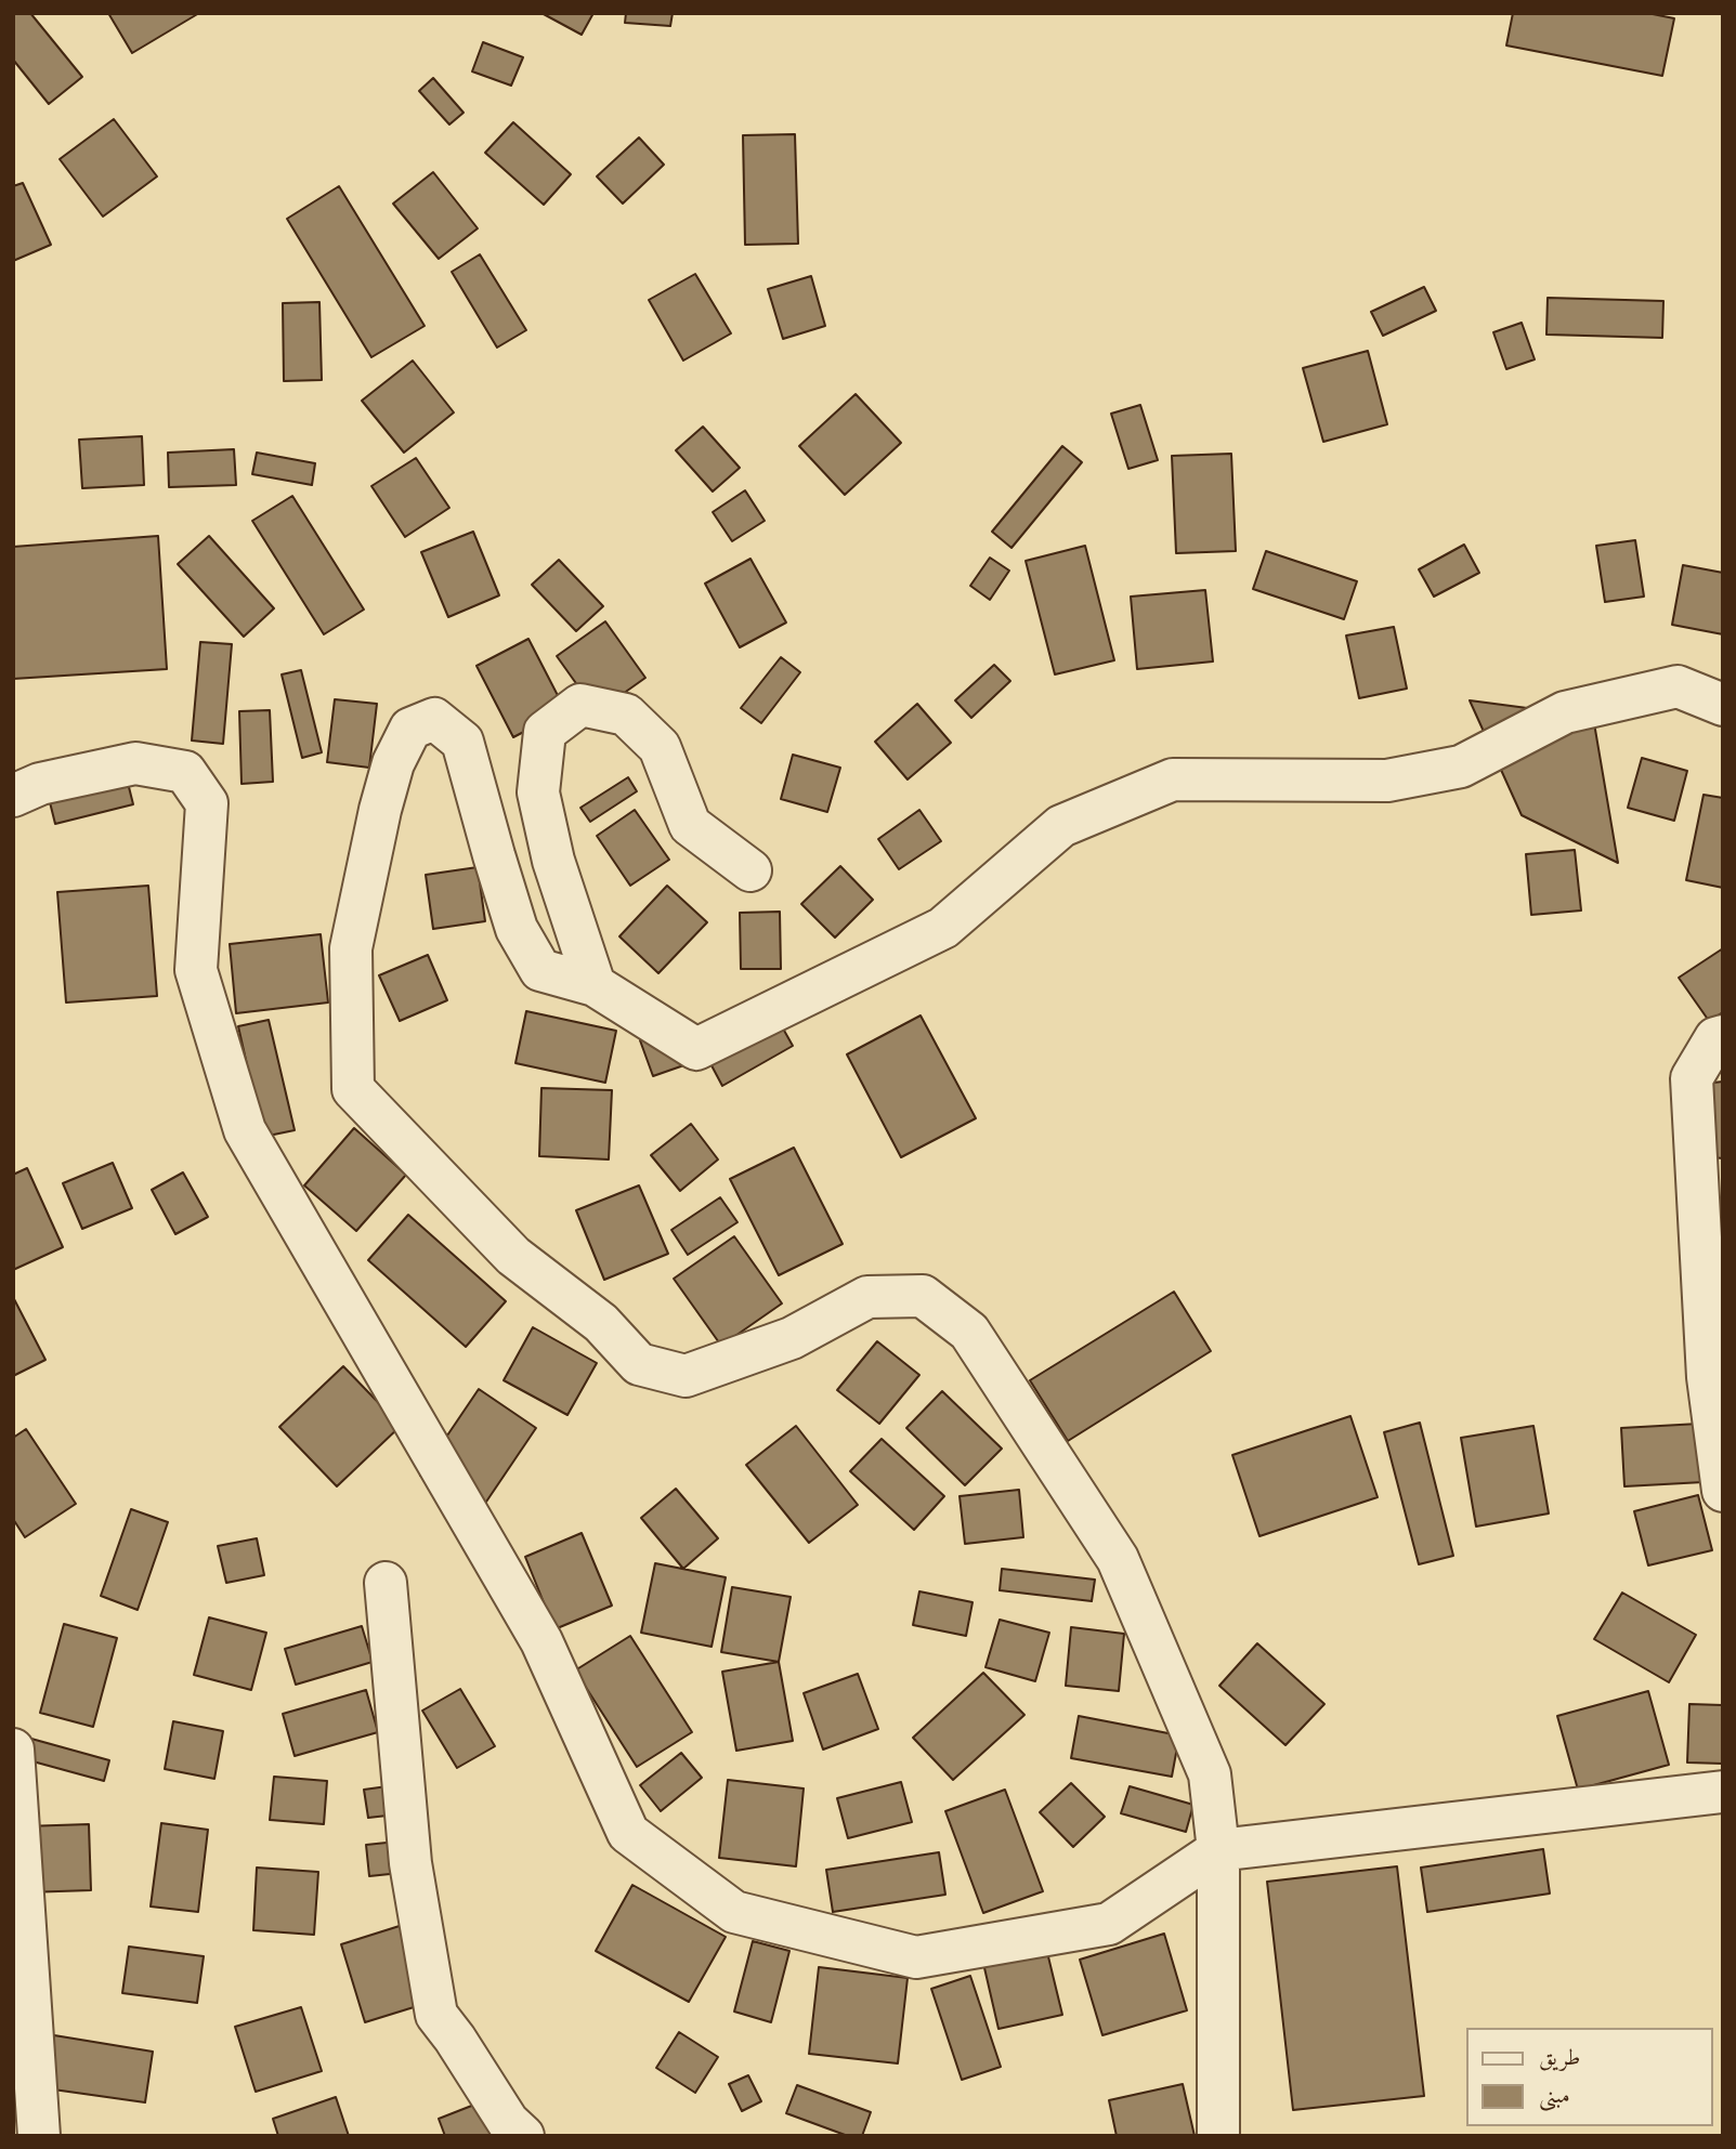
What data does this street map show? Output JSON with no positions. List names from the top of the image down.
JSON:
{
  "legend": ["طريق", "مبنى"]
}
